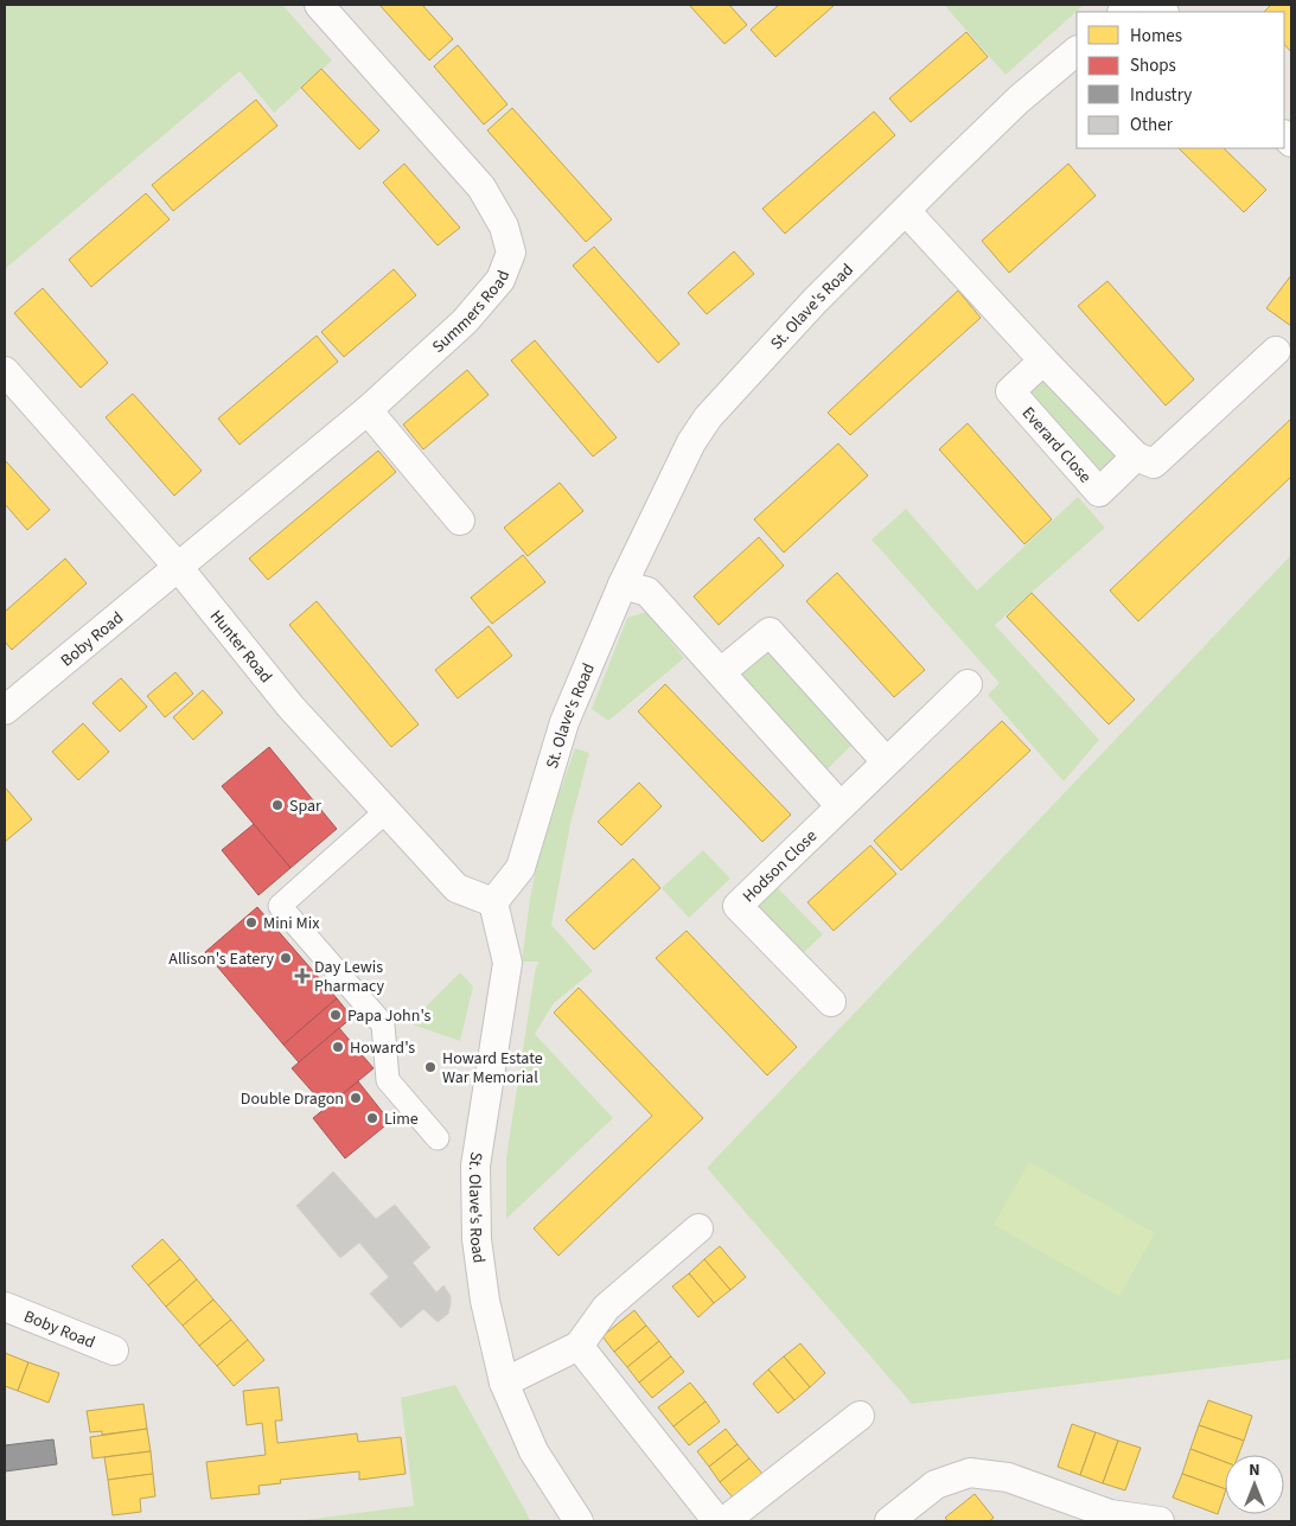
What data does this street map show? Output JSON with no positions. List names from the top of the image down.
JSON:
{
  "streets": {
    "street": [
      "St. Olave's Road",
      "Summers Road",
      "Everard Close",
      "Boby Road",
      "Hunter Road",
      "Hodson Close"
    ]
  },
  "crossings": [
    ["St. Olave's Road", "Hunter Road"],
    ["Summers Road", "Boby Road"],
    ["Summers Road", "Hunter Road"],
    ["Boby Road", "Hunter Road"]
  ],
  "places": {
    "other": [
      "Spar",
      "Mini Mix",
      "Allison's Eatery",
      "Papa John's",
      "Howard's",
      "Howard Estate War Memorial",
      "Double Dragon",
      "Lime"
    ],
    "health": ["Day Lewis Pharmacy"]
  },
  "legend": [
    "Homes",
    "Shops",
    "Industry",
    "Other"
  ],
  "north": "top"
}
